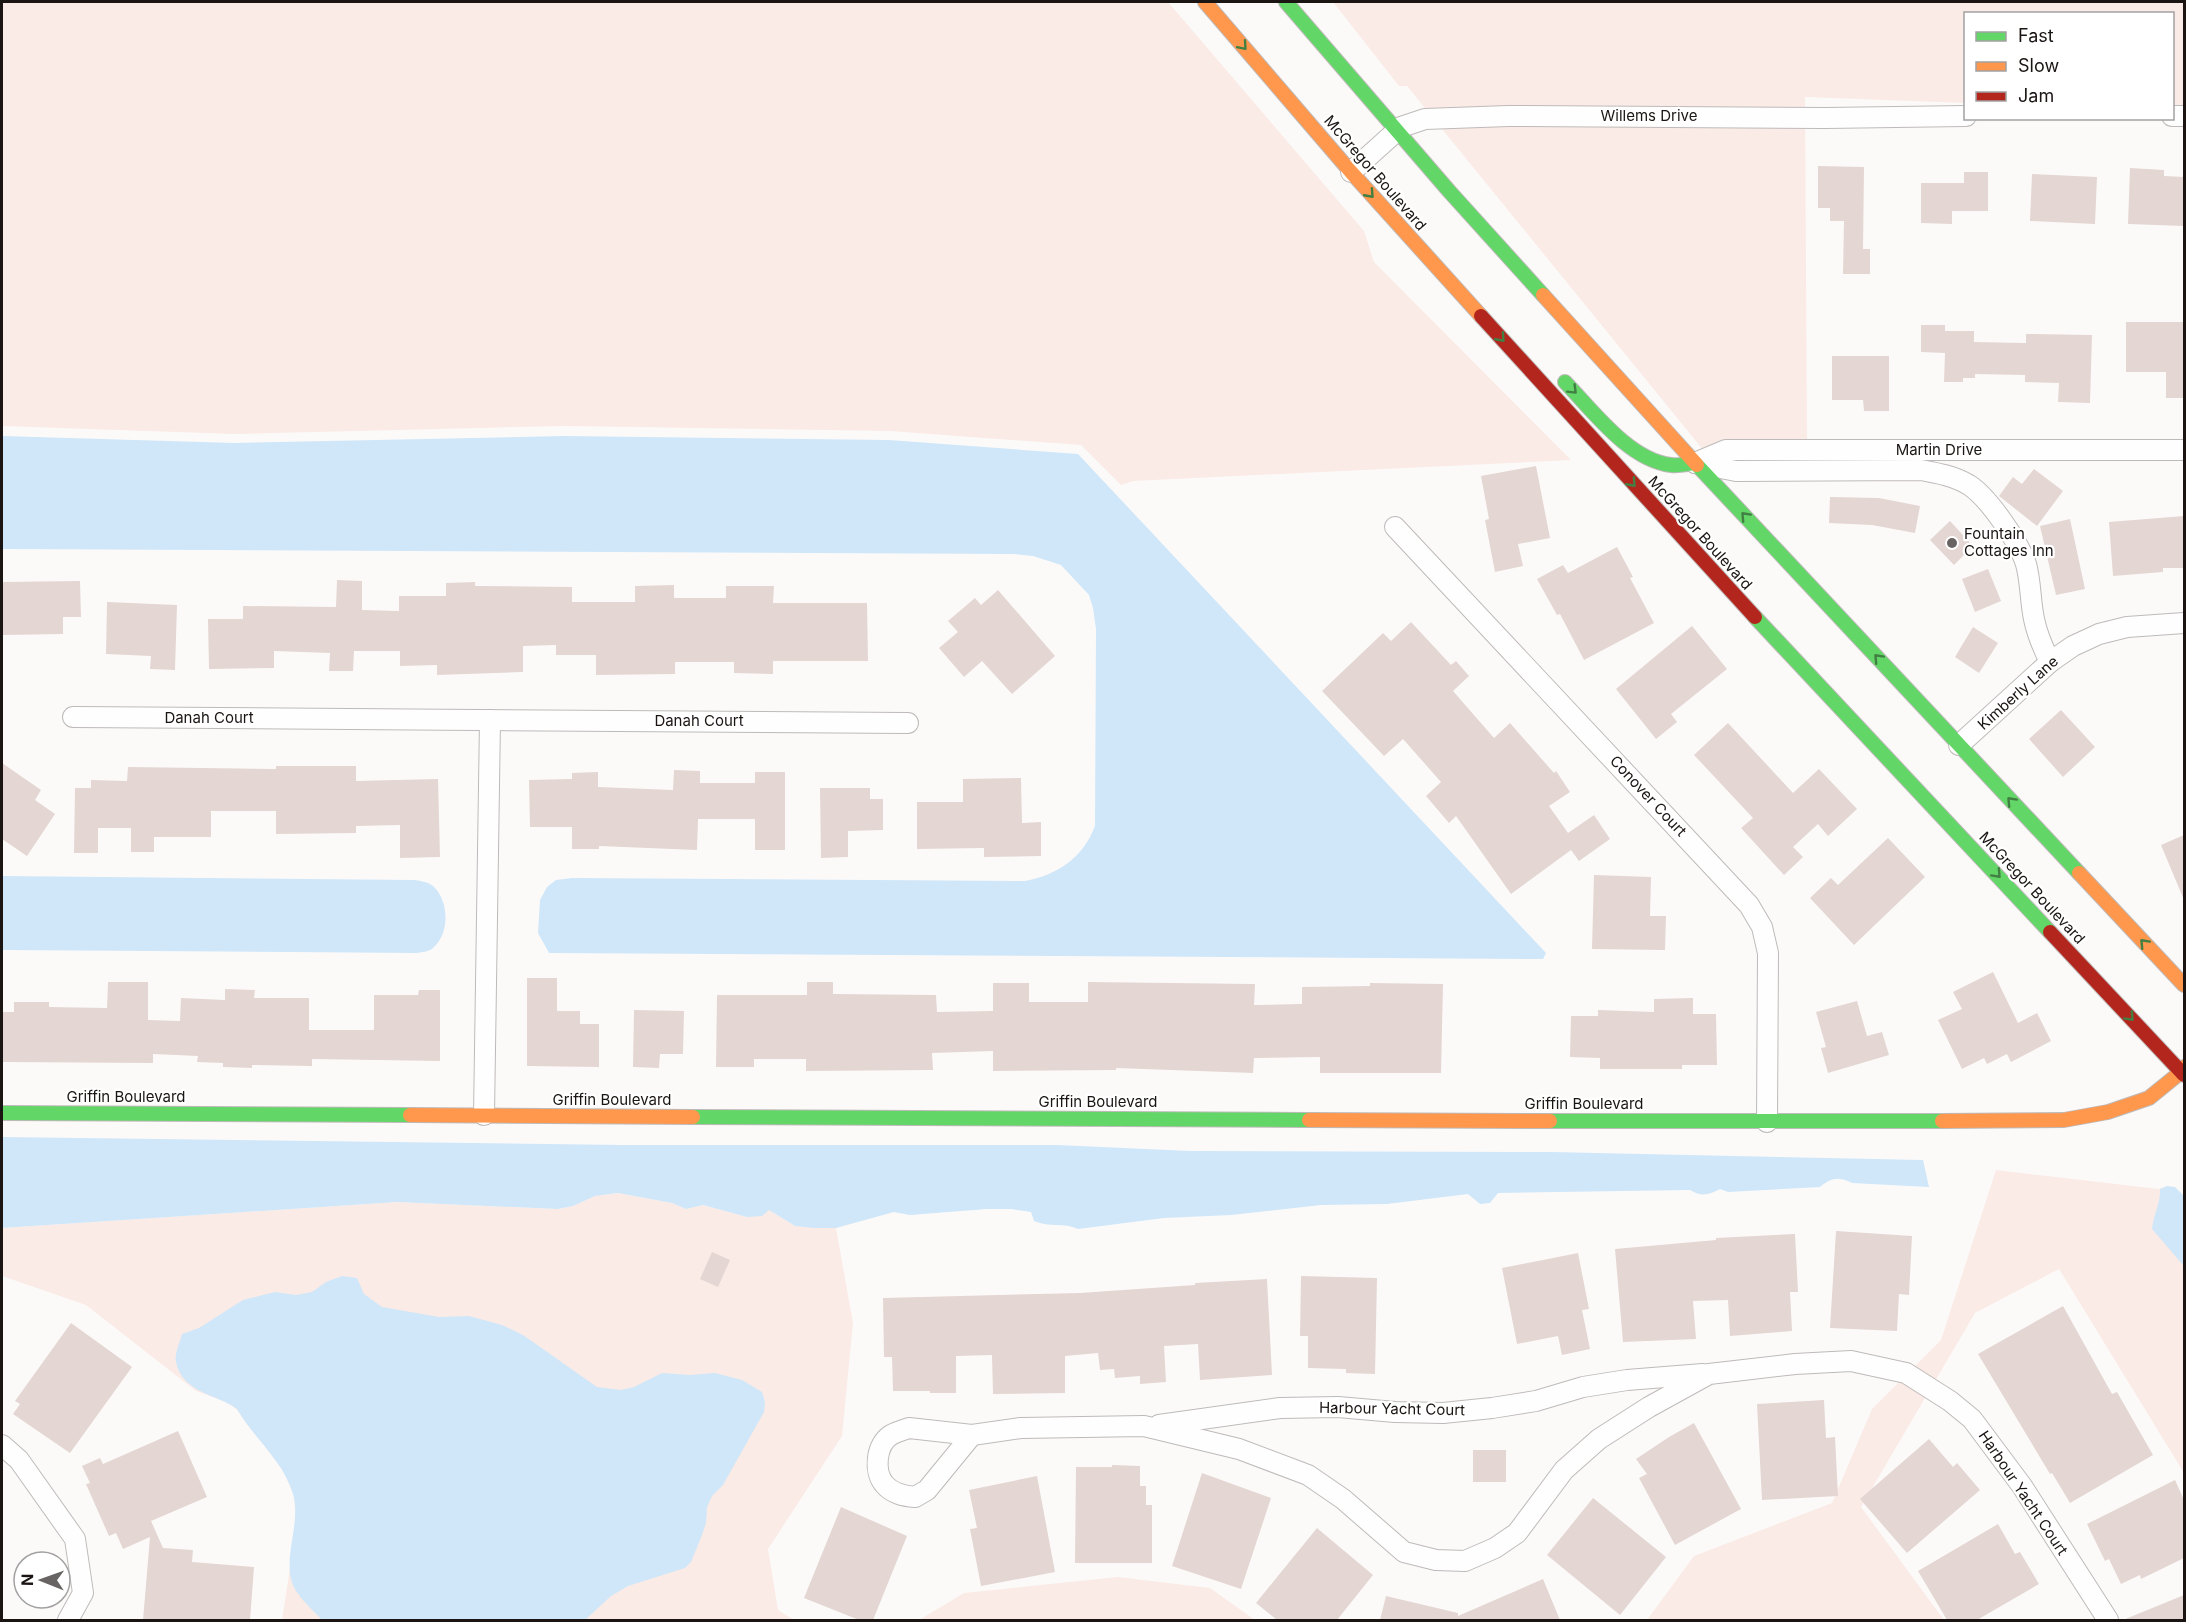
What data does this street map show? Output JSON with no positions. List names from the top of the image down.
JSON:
{
  "streets": {
    "main road": ["McGregor Boulevard", "Griffin Boulevard"],
    "street": [
      "Willems Drive",
      "Martin Drive",
      "Kimberly Lane",
      "Danah Court",
      "Conover Court",
      "Harbour Yacht Court"
    ]
  },
  "crossings": [
    ["Willems Drive", "McGregor Boulevard"],
    ["McGregor Boulevard", "Griffin Boulevard"],
    ["Conover Court", "Griffin Boulevard"]
  ],
  "places": ["Fountain Cottages Inn"],
  "legend": ["Fast", "Slow", "Jam"],
  "north": "left"
}
